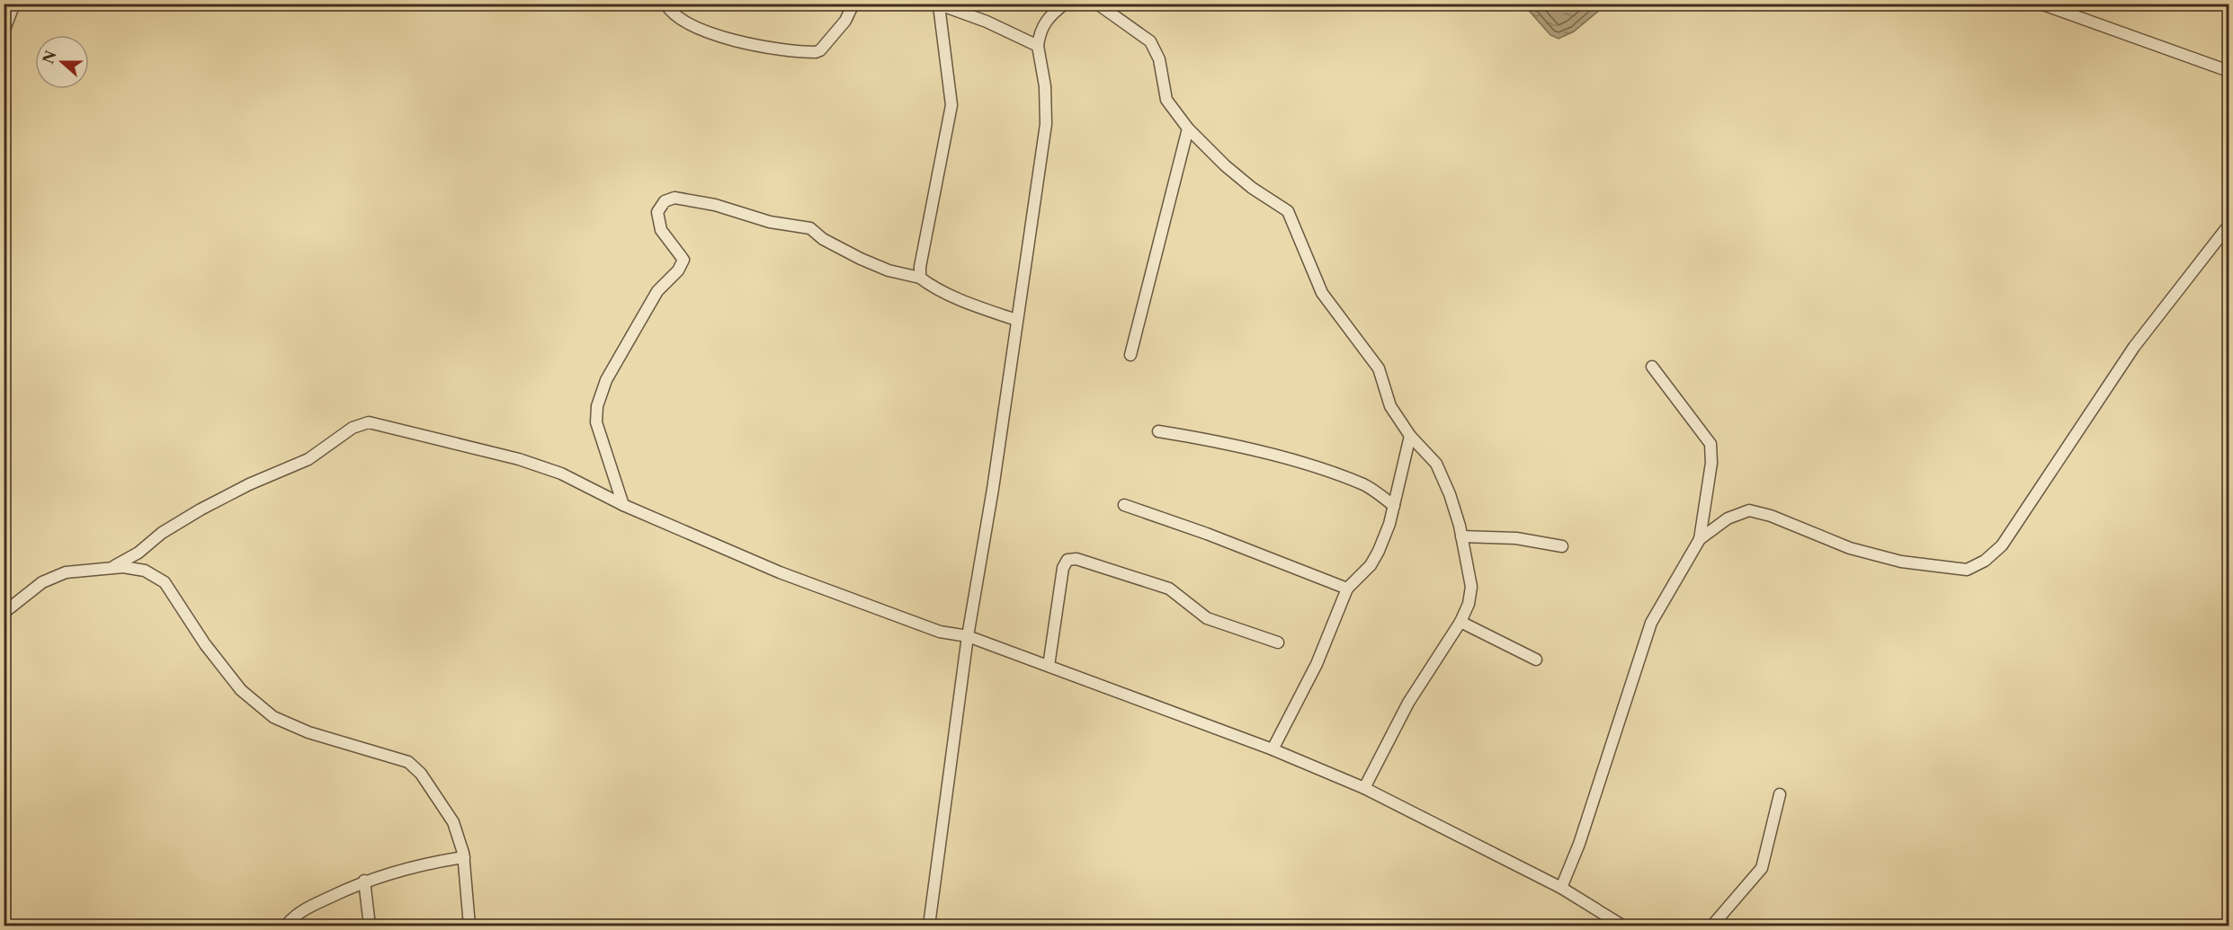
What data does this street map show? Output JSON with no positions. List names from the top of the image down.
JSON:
{
  "north": "left"
}
